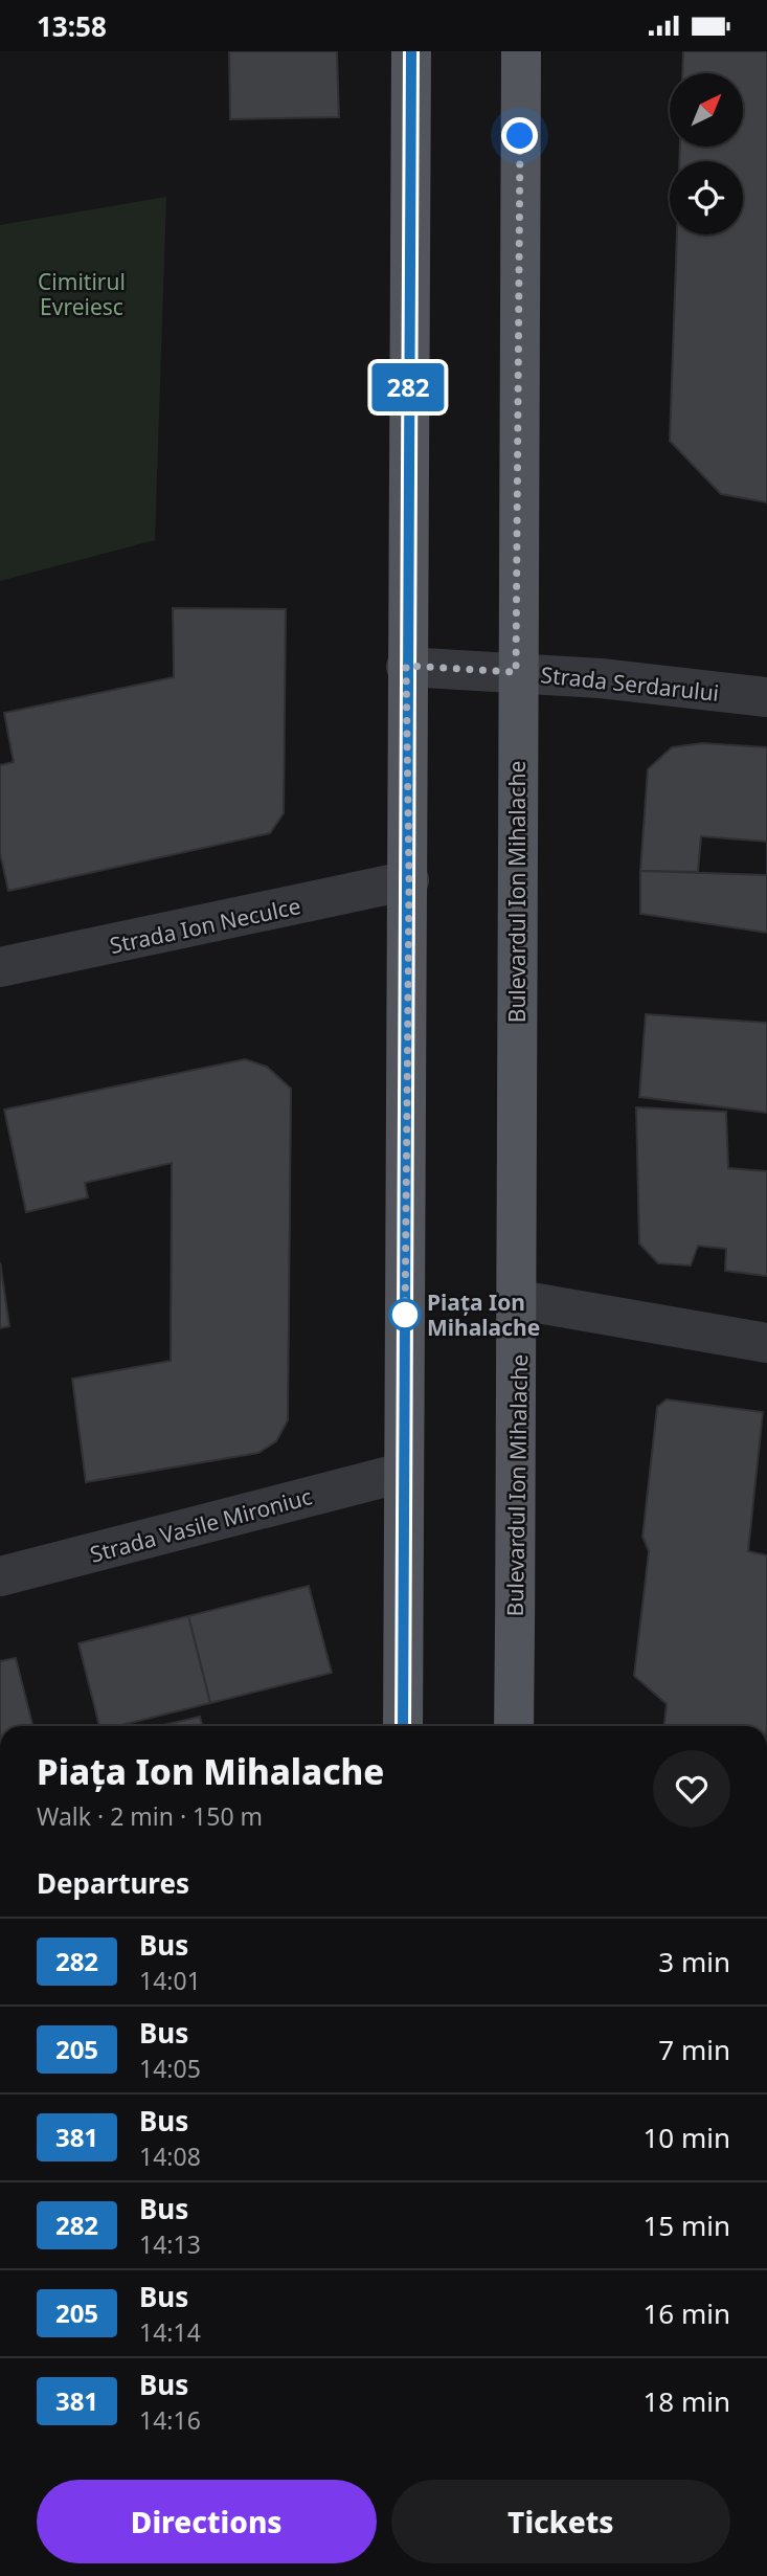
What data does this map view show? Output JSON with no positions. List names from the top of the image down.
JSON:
{
  "streets": {
    "main road": ["Bulevardul Ion Mihalache"],
    "street": ["Strada Serdarului", "Strada Ion Neculce", "Strada Vasile Mironiuc"]
  },
  "crossings": [
    ["Strada Serdarului", "Bulevardul Ion Mihalache"]
  ],
  "parks": ["Cimitirul Evreiesc"],
  "places": ["Piața Ion Mihalache"],
  "lines": ["bus line 282"],
  "north": "top right",
  "page": {
    "status": "13:58",
    "on_map": "282",
    "heading": [
      ["Piața Ion Mihalache", "Walk · 2 min · 150 m"],
      "Departures"
    ],
    "list": [
      {
        "mark": "282",
        "name": "Bus",
        "note": "14:01",
        "value": "3 min"
      },
      {
        "mark": "205",
        "name": "Bus",
        "note": "14:05",
        "value": "7 min"
      },
      {
        "mark": "381",
        "name": "Bus",
        "note": "14:08",
        "value": "10 min"
      },
      {
        "mark": "282",
        "name": "Bus",
        "note": "14:13",
        "value": "15 min"
      },
      {
        "mark": "205",
        "name": "Bus",
        "note": "14:14",
        "value": "16 min"
      },
      {
        "mark": "381",
        "name": "Bus",
        "note": "14:16",
        "value": "18 min"
      }
    ],
    "buttons": ["Directions", "Tickets"]
  }
}
